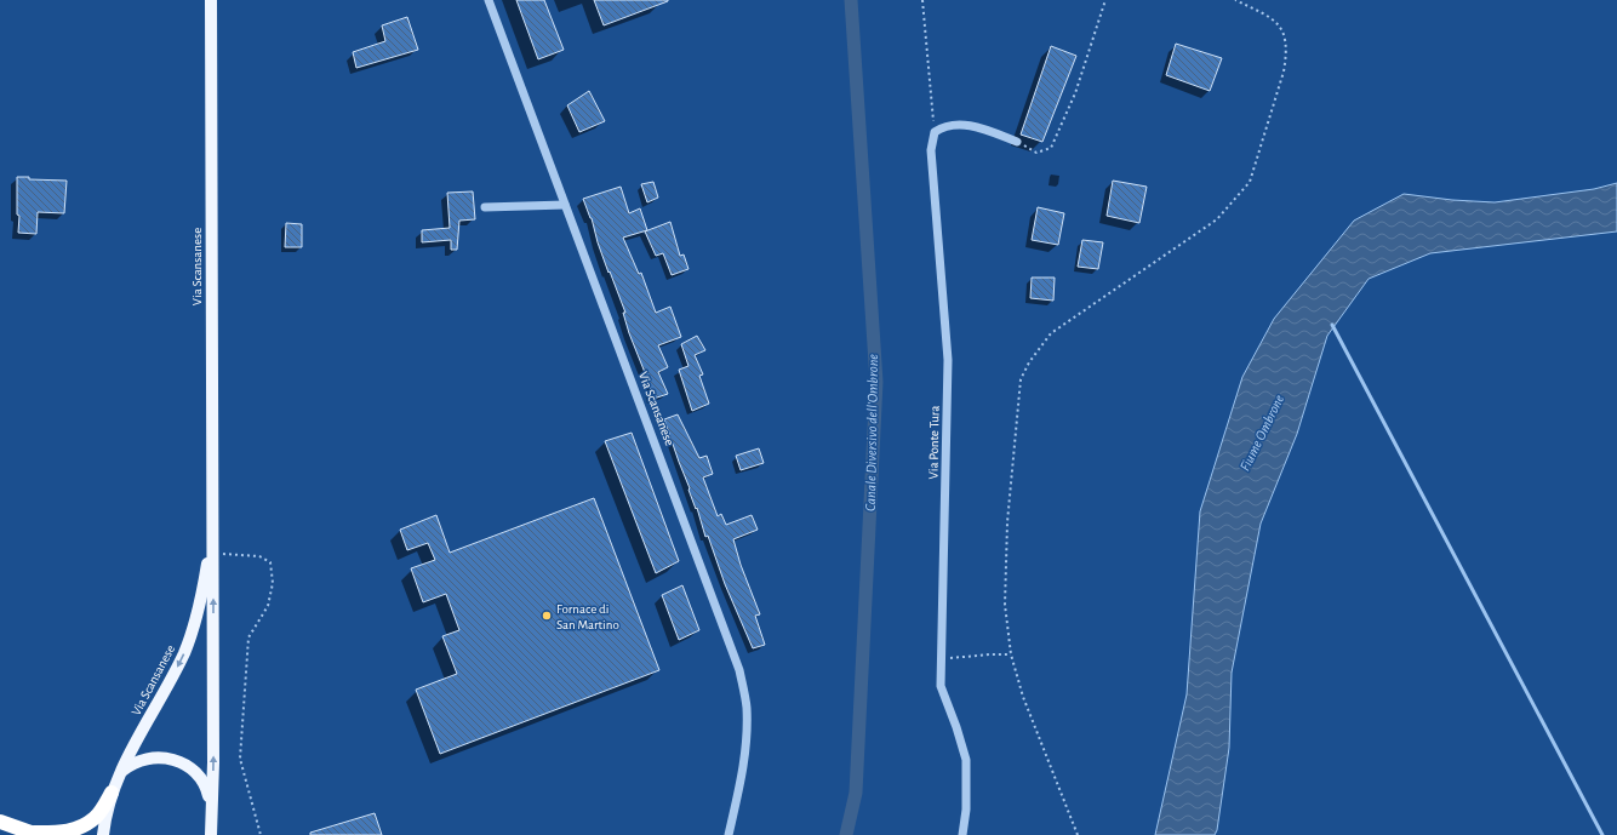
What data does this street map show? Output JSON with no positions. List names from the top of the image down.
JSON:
{
  "streets": {
    "main road": ["Via Scansanese"],
    "street": ["Via Ponte Tura"]
  },
  "water": ["Canale Diversivo dell'Ombrone", "Fiume Ombrone"],
  "places": ["Fornace di San Martino"]
}
